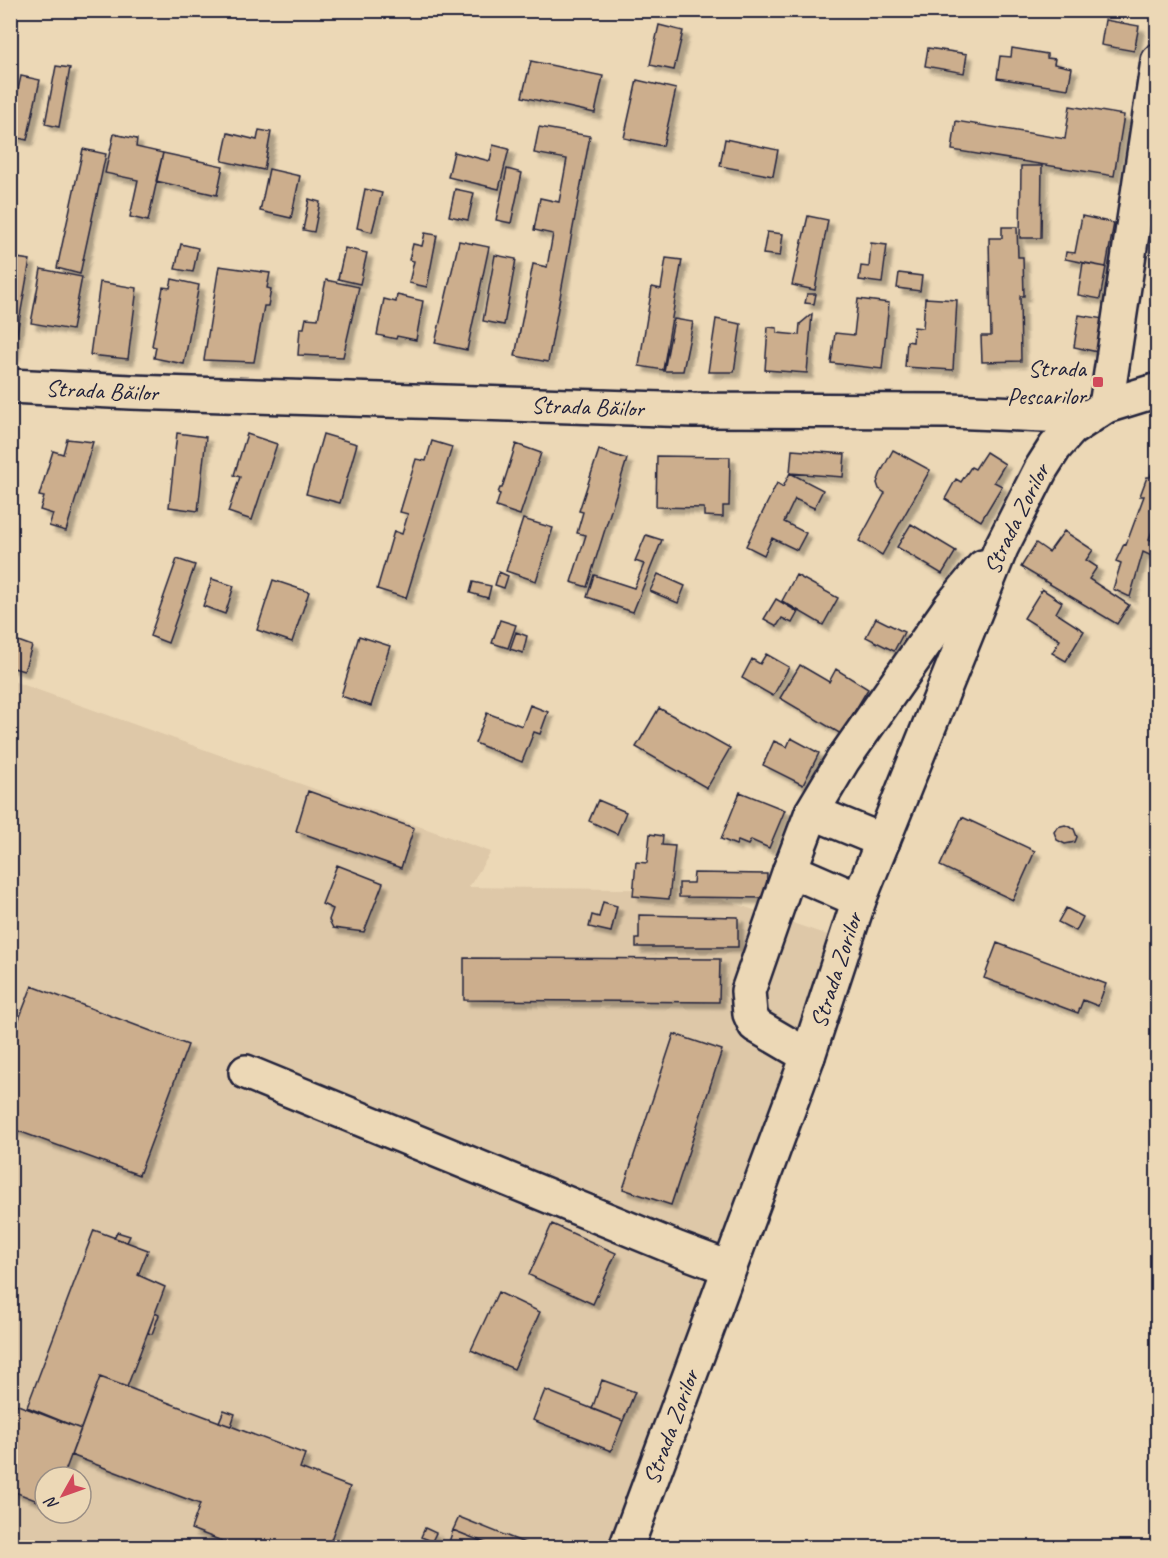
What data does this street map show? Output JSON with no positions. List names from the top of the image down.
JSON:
{
  "streets": {
    "street": ["Strada Băilor", "Strada Zorilor"]
  },
  "crossings": [
    ["Strada Băilor", "Strada Zorilor"]
  ],
  "places": {
    "transit": ["Strada Pescarilor"]
  },
  "north": "bottom left"
}
